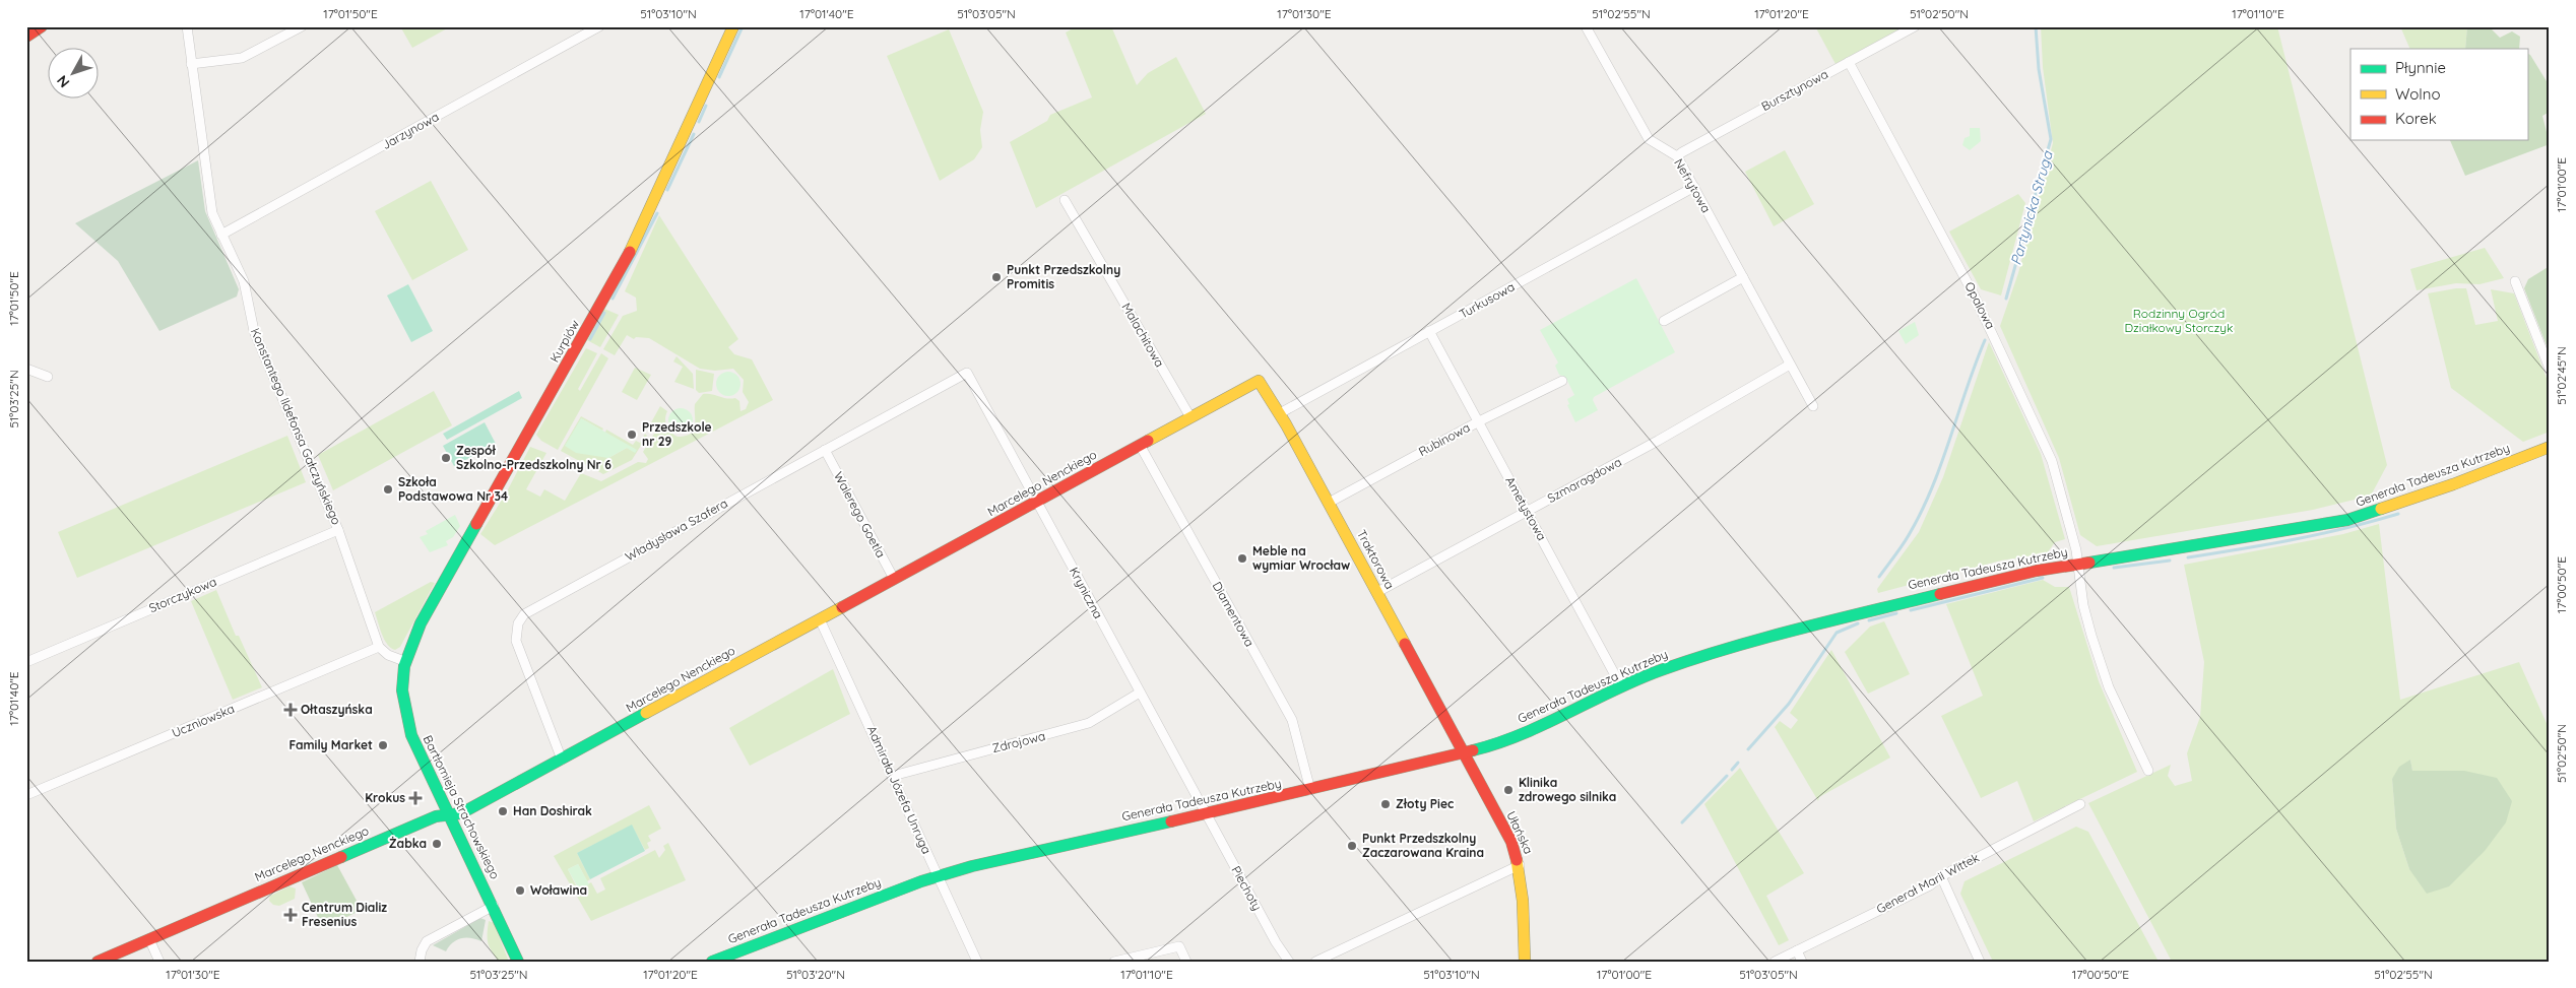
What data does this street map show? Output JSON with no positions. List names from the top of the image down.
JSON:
{
  "streets": {
    "street": [
      "Bursztynowa",
      "Jarzynowa",
      "Nefrytowa",
      "Turkusowa",
      "Opalowa",
      "Malachitowa",
      "Kurpiów",
      "Konstantego Ildefonsa Gałczyńskiego",
      "Rubinowa",
      "Generała Tadeusza Kutrzeby",
      "Szmaragdowa",
      "Marcelego Nenckiego",
      "Ametystowa",
      "Walerego Goetla",
      "Władysława Szafera",
      "Traktorowa",
      "Kryniczna",
      "Storczykowa",
      "Diamentowa",
      "Uczniowska",
      "Zdrojowa",
      "Admirała Józefa Unruga",
      "Bartłomieja Strachowskiego",
      "Ułańska",
      "Generał Marii Wittek",
      "Piechoty"
    ]
  },
  "crossings": [
    ["Bursztynowa", "Nefrytowa"],
    ["Bursztynowa", "Opalowa"],
    ["Jarzynowa", "Konstantego Ildefonsa Gałczyńskiego"],
    ["Nefrytowa", "Turkusowa"],
    ["Nefrytowa", "Szmaragdowa"],
    ["Turkusowa", "Ametystowa"],
    ["Turkusowa", "Traktorowa"],
    ["Opalowa", "Generała Tadeusza Kutrzeby"],
    ["Malachitowa", "Marcelego Nenckiego"],
    ["Kurpiów", "Bartłomieja Strachowskiego"],
    ["Konstantego Ildefonsa Gałczyńskiego", "Storczykowa"],
    ["Konstantego Ildefonsa Gałczyńskiego", "Uczniowska"],
    ["Rubinowa", "Ametystowa"],
    ["Rubinowa", "Traktorowa"],
    ["Generała Tadeusza Kutrzeby", "Ametystowa"],
    ["Generała Tadeusza Kutrzeby", "Traktorowa"],
    ["Generała Tadeusza Kutrzeby", "Kryniczna"],
    ["Generała Tadeusza Kutrzeby", "Diamentowa"],
    ["Generała Tadeusza Kutrzeby", "Admirała Józefa Unruga"],
    ["Generała Tadeusza Kutrzeby", "Ułańska"],
    ["Generała Tadeusza Kutrzeby", "Piechoty"],
    ["Szmaragdowa", "Ametystowa"],
    ["Szmaragdowa", "Traktorowa"],
    ["Marcelego Nenckiego", "Walerego Goetla"],
    ["Marcelego Nenckiego", "Władysława Szafera"],
    ["Marcelego Nenckiego", "Traktorowa"],
    ["Marcelego Nenckiego", "Kryniczna"],
    ["Marcelego Nenckiego", "Diamentowa"],
    ["Marcelego Nenckiego", "Admirała Józefa Unruga"],
    ["Marcelego Nenckiego", "Bartłomieja Strachowskiego"],
    ["Walerego Goetla", "Władysława Szafera"],
    ["Władysława Szafera", "Kryniczna"],
    ["Traktorowa", "Ułańska"],
    ["Kryniczna", "Zdrojowa"],
    ["Kryniczna", "Piechoty"],
    ["Zdrojowa", "Admirała Józefa Unruga"]
  ],
  "water": ["Partynicka Struga"],
  "parks": ["Rodzinny Ogród Działkowy Storczyk"],
  "places": {
    "other": [
      "Punkt Przedszkolny Promitis",
      "Przedszkole nr 29",
      "Zespół Szkolno-Przedszkolny Nr 6",
      "Szkoła Podstawowa Nr 34",
      "Meble na wymiar Wrocław",
      "Family Market",
      "Klinika zdrowego silnika",
      "Złoty Piec",
      "Han Doshirak",
      "Żabka",
      "Punkt Przedszkolny Zaczarowana Kraina",
      "Woławina"
    ],
    "health": ["Ołtaszyńska", "Krokus", "Centrum Dializ Fresenius"]
  },
  "legend": ["Płynnie", "Wolno", "Korek"],
  "north": "bottom left",
  "coordinates": [
    "17°01'50\"E",
    "51°03'10\"N",
    "17°01'40\"E",
    "51°03'05\"N",
    "17°01'30\"E",
    "51°02'55\"N",
    "17°01'20\"E",
    "51°02'50\"N",
    "17°01'10\"E",
    "17°01'00\"E",
    "51°02'45\"N",
    "51°03'25\"N",
    "17°00'50\"E",
    "51°03'20\"N"
  ]
}
